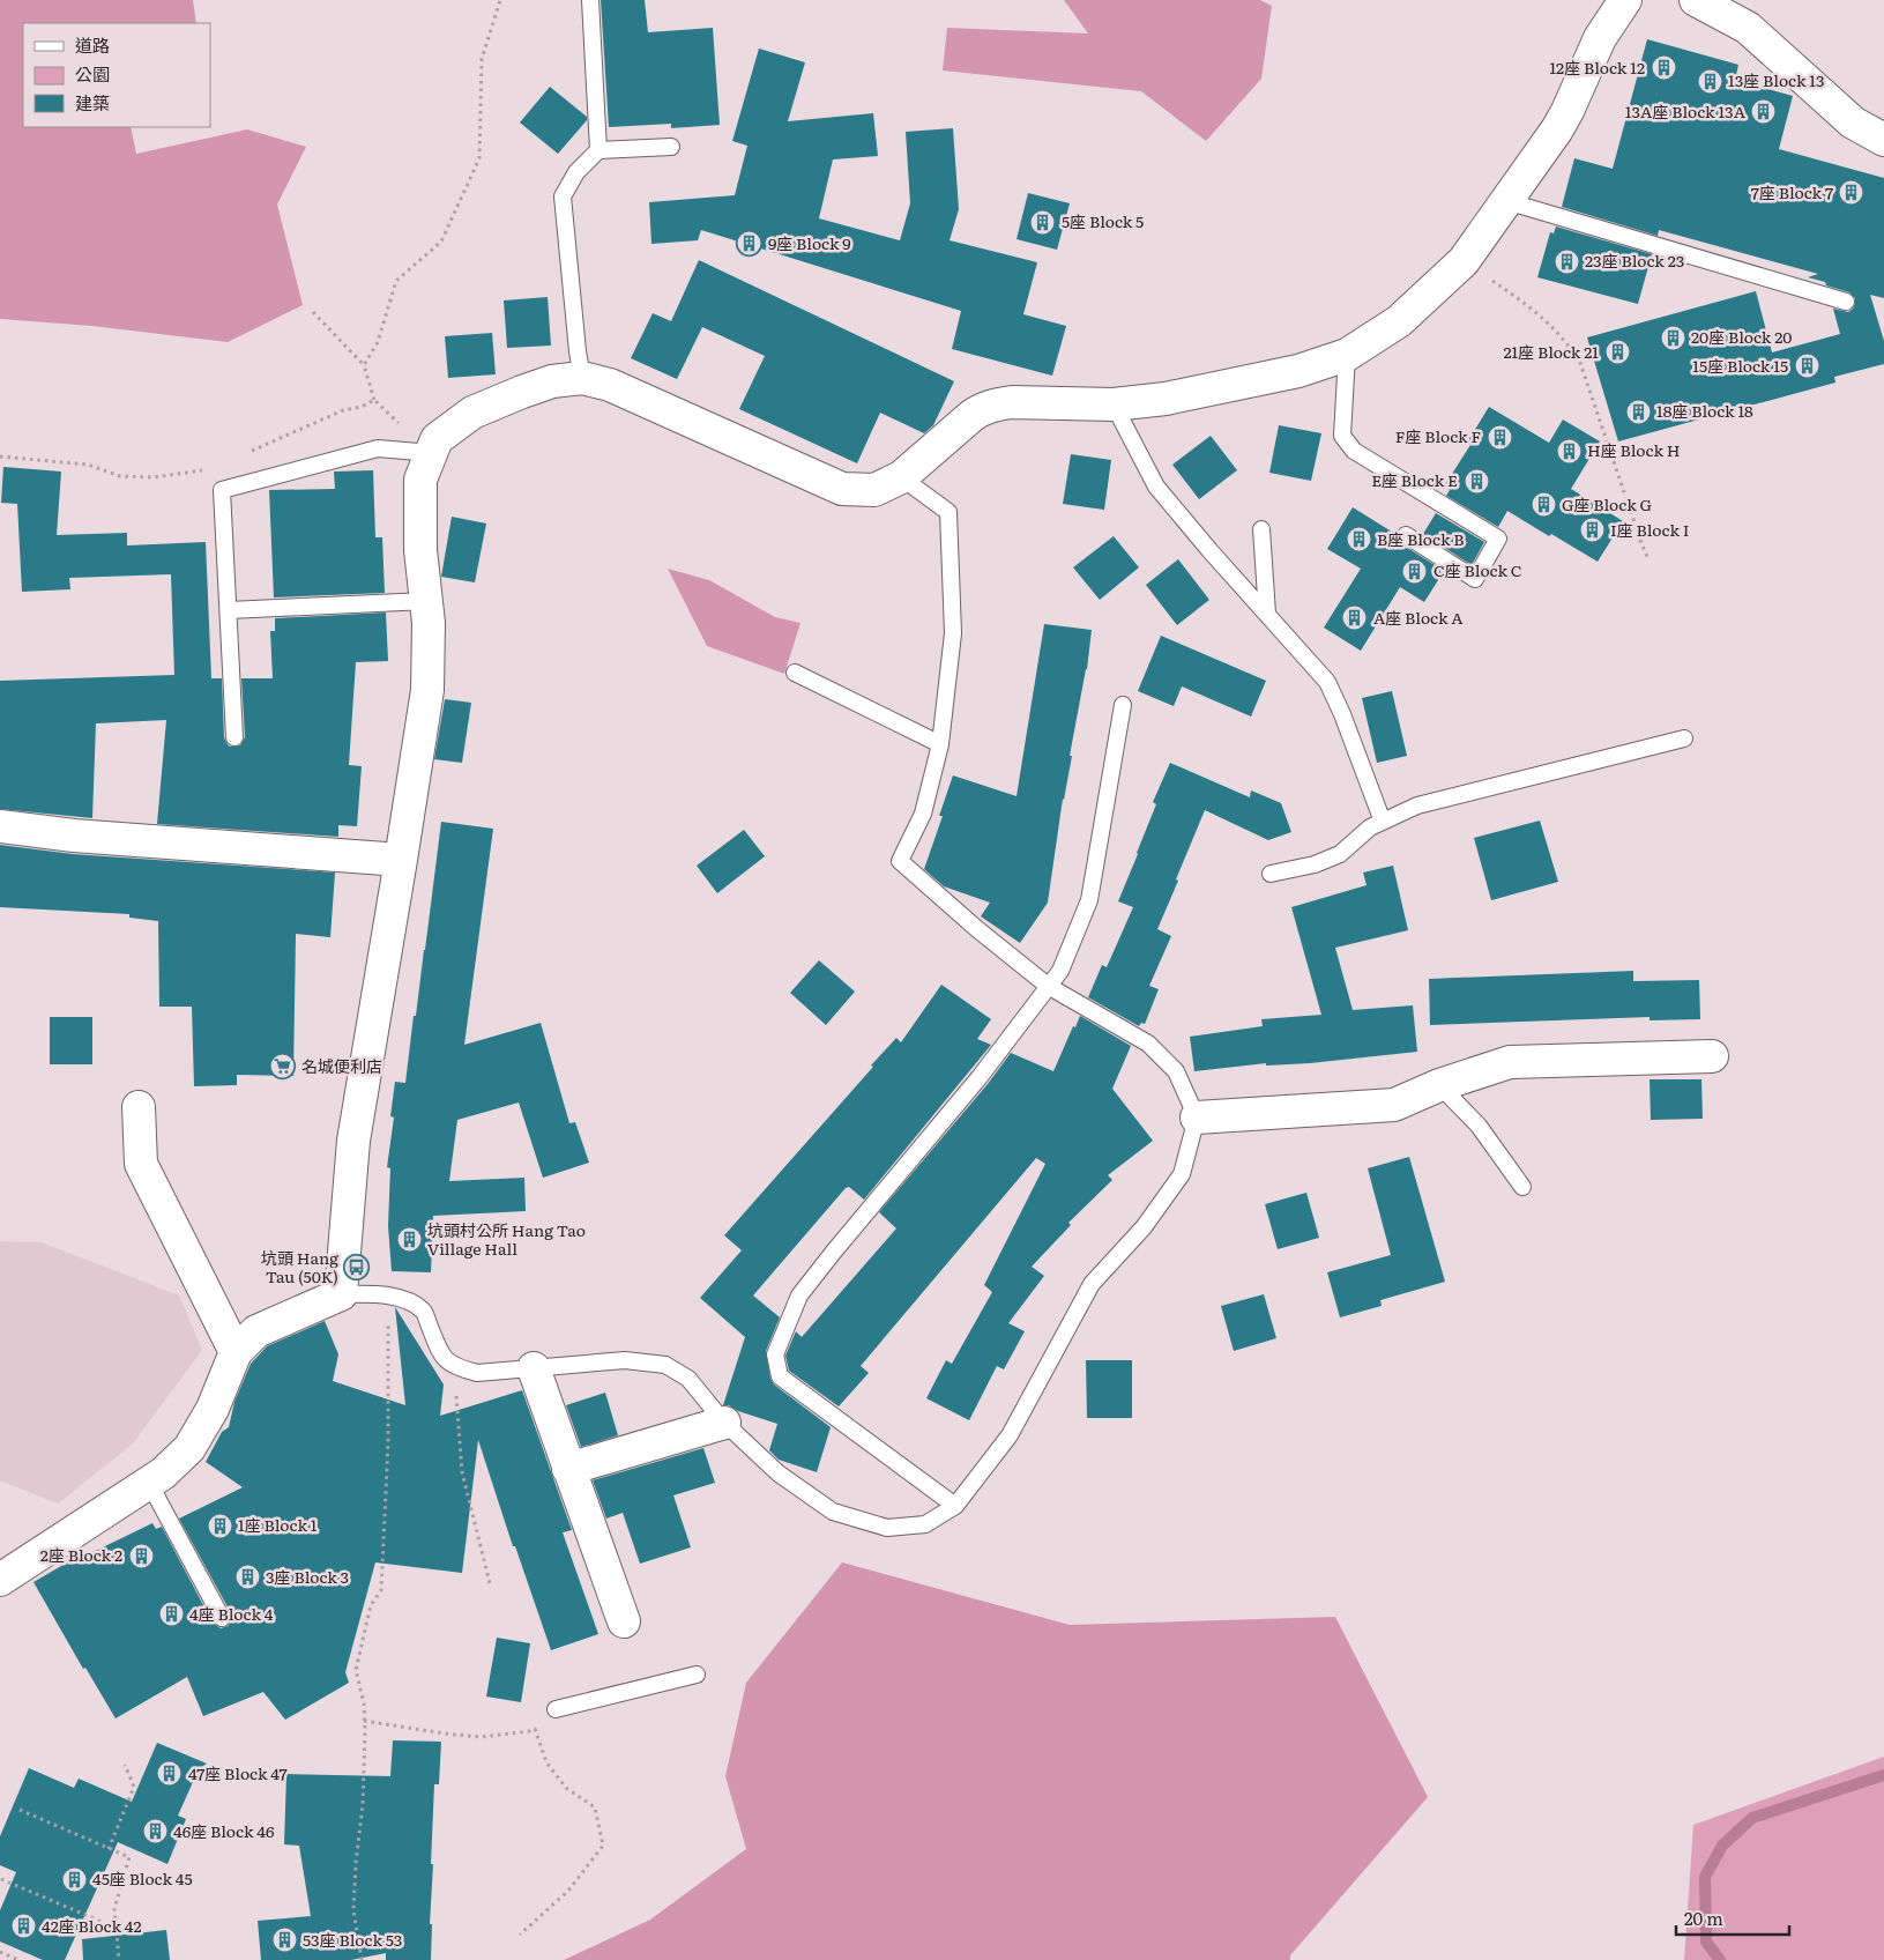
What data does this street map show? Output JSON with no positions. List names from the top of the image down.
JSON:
{
  "places": {
    "building": [
      "12座 Block 12",
      "13座 Block 13",
      "13A座 Block 13A",
      "7座 Block 7",
      "5座 Block 5",
      "9座 Block 9",
      "23座 Block 23",
      "20座 Block 20",
      "21座 Block 21",
      "15座 Block 15",
      "18座 Block 18",
      "F座 Block F",
      "H座 Block H",
      "E座 Block E",
      "G座 Block G",
      "I座 Block I",
      "B座 Block B",
      "C座 Block C",
      "A座 Block A",
      "坑頭村公所 Hang Tao Village Hall",
      "1座 Block 1",
      "2座 Block 2",
      "3座 Block 3",
      "4座 Block 4",
      "47座 Block 47",
      "46座 Block 46",
      "45座 Block 45",
      "42座 Block 42",
      "53座 Block 53"
    ],
    "supermarket": ["名城便利店"],
    "bus stop": ["坑頭 Hang Tau (50K)"]
  },
  "legend": ["道路", "公園", "建築"],
  "scale_bar": "20 m"
}
